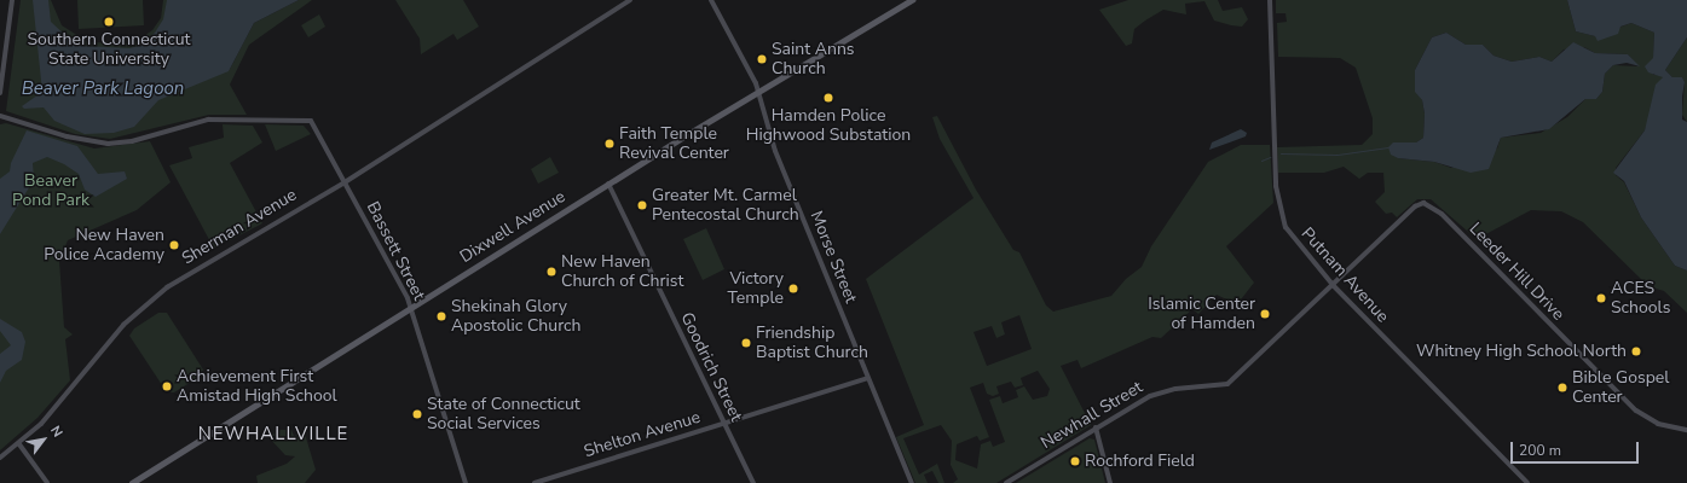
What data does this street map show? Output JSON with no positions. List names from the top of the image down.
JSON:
{
  "streets": {
    "main road": [
      "Sherman Avenue",
      "Dixwell Avenue",
      "Bassett Street",
      "Morse Street",
      "Leeder Hill Drive",
      "Putnam Avenue",
      "Goodrich Street",
      "Newhall Street",
      "Shelton Avenue"
    ]
  },
  "crossings": [
    ["Sherman Avenue", "Bassett Street"],
    ["Dixwell Avenue", "Bassett Street"],
    ["Dixwell Avenue", "Morse Street"],
    ["Dixwell Avenue", "Goodrich Street"],
    ["Morse Street", "Shelton Avenue"],
    ["Leeder Hill Drive", "Putnam Avenue"],
    ["Leeder Hill Drive", "Newhall Street"],
    ["Putnam Avenue", "Newhall Street"],
    ["Goodrich Street", "Shelton Avenue"]
  ],
  "districts": ["NEWHALLVILLE"],
  "water": ["Beaver Park Lagoon"],
  "parks": ["Beaver Pond Park"],
  "places": [
    "Southern Connecticut State University",
    "Saint Anns Church",
    "Hamden Police Highwood Substation",
    "Faith Temple Revival Center",
    "Greater Mt. Carmel Pentecostal Church",
    "New Haven Police Academy",
    "New Haven Church of Christ",
    "Victory Temple",
    "ACES Schools",
    "Islamic Center of Hamden",
    "Shekinah Glory Apostolic Church",
    "Friendship Baptist Church",
    "Whitney High School North",
    "Achievement First Amistad High School",
    "Bible Gospel Center",
    "State of Connecticut Social Services",
    "Rochford Field"
  ],
  "scale_bar": "200 m",
  "north": "top right"
}
